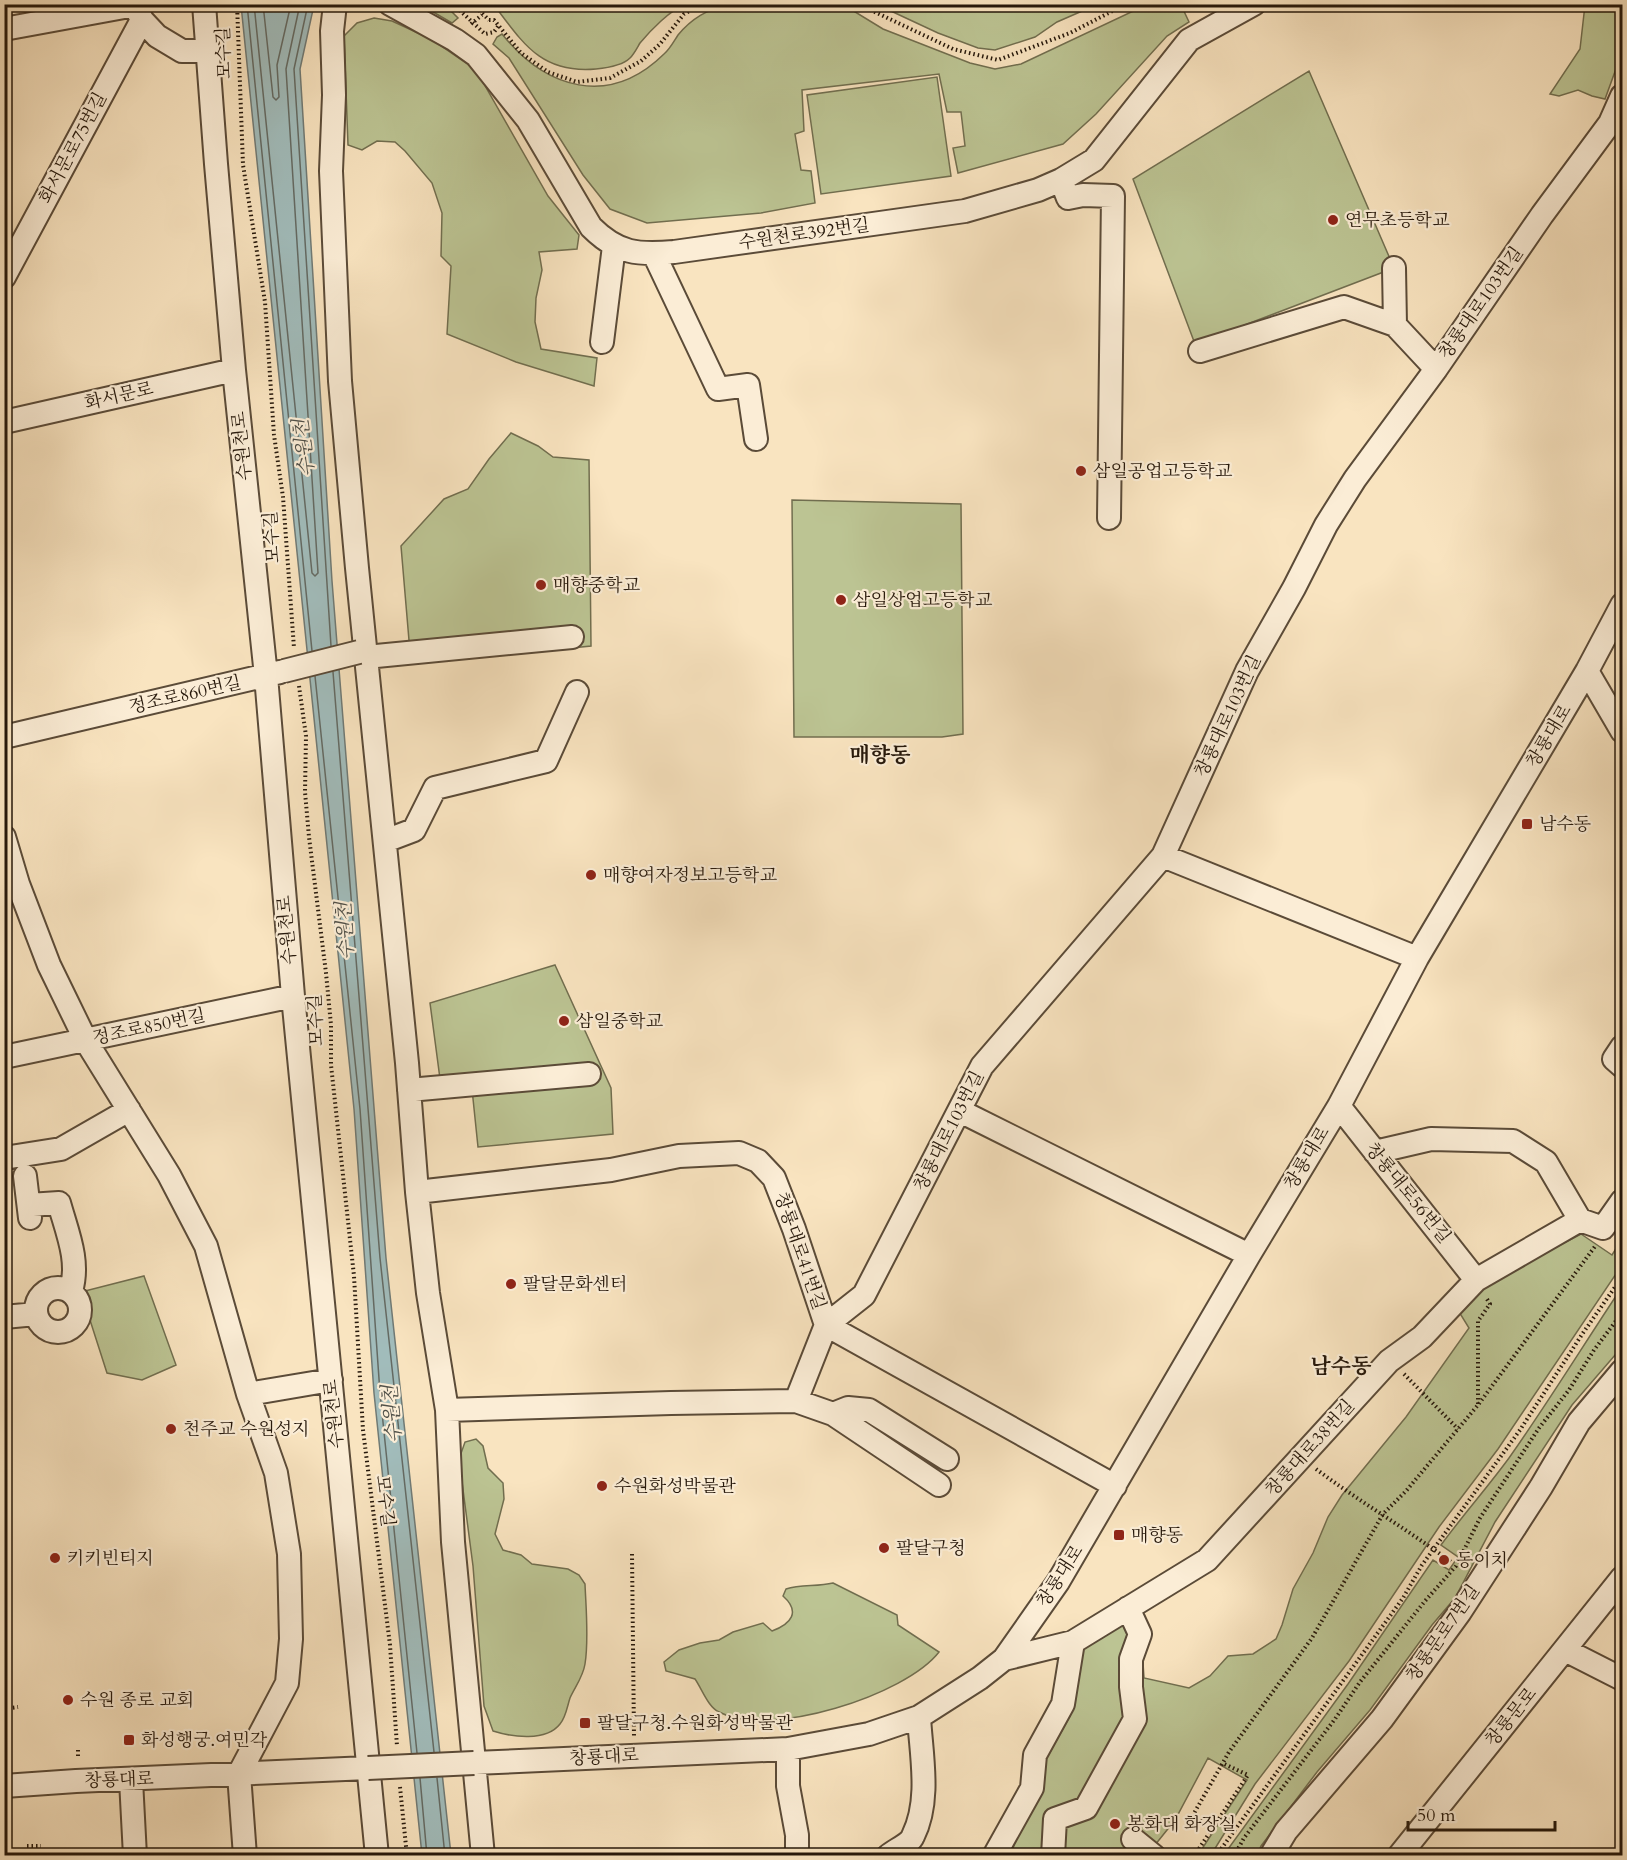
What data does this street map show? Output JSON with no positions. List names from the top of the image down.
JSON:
{
  "streets": {
    "street": [
      "화서문로75번길",
      "수원천로392번길",
      "창룡대로103번길",
      "화서문로",
      "수원천로",
      "정조로860번길",
      "창룡대로",
      "정조로850번길",
      "창룡대로56번길",
      "창룡대로41번길",
      "창룡대로38번길",
      "창룡문로7번길",
      "창룡문로"
    ],
    "path": ["모수길"]
  },
  "crossings": [
    ["모수길", "수원천로"],
    ["모수길", "정조로860번길"],
    ["창룡대로103번길", "창룡대로41번길"],
    ["화서문로", "수원천로"],
    ["수원천로", "정조로860번길"],
    ["수원천로", "창룡대로"],
    ["수원천로", "정조로850번길"],
    ["창룡대로", "창룡대로56번길"],
    ["창룡대로", "창룡대로41번길"],
    ["창룡대로", "창룡대로38번길"],
    ["창룡대로56번길", "창룡대로38번길"]
  ],
  "districts": ["매향동", "남수동"],
  "water": ["수원천"],
  "places": {
    "other": [
      "연무초등학교",
      "삼일공업고등학교",
      "매향중학교",
      "삼일상업고등학교",
      "매향여자정보고등학교",
      "삼일중학교",
      "팔달문화센터",
      "천주교 수원성지",
      "수원화성박물관",
      "팔달구청",
      "키키빈티지",
      "동이치",
      "수원 종로 교회",
      "봉화대 화장실"
    ],
    "transit": [
      "남수동",
      "매향동",
      "팔달구청.수원화성박물관",
      "화성행궁.여민각"
    ]
  },
  "scale_bar": "50 m"
}
